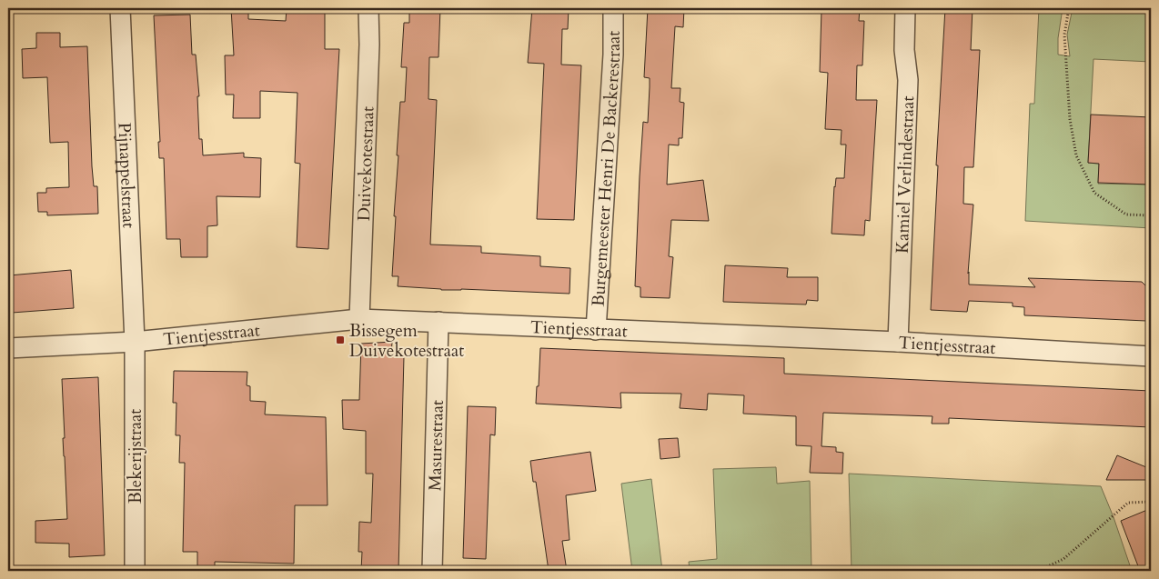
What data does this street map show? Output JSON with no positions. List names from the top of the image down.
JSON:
{
  "streets": {
    "street": [
      "Duivekotestraat",
      "Burgemeester Henri De Backerestraat",
      "Pijnappelstraat",
      "Kamiel Verlindestraat",
      "Tientjesstraat",
      "Masurestraat",
      "Blekerijstraat"
    ]
  },
  "crossings": [
    ["Duivekotestraat", "Tientjesstraat"],
    ["Burgemeester Henri De Backerestraat", "Tientjesstraat"],
    ["Pijnappelstraat", "Tientjesstraat"],
    ["Pijnappelstraat", "Blekerijstraat"],
    ["Kamiel Verlindestraat", "Tientjesstraat"],
    ["Tientjesstraat", "Masurestraat"],
    ["Tientjesstraat", "Blekerijstraat"]
  ],
  "places": {
    "transit": ["Bissegem Duivekotestraat"]
  }
}
